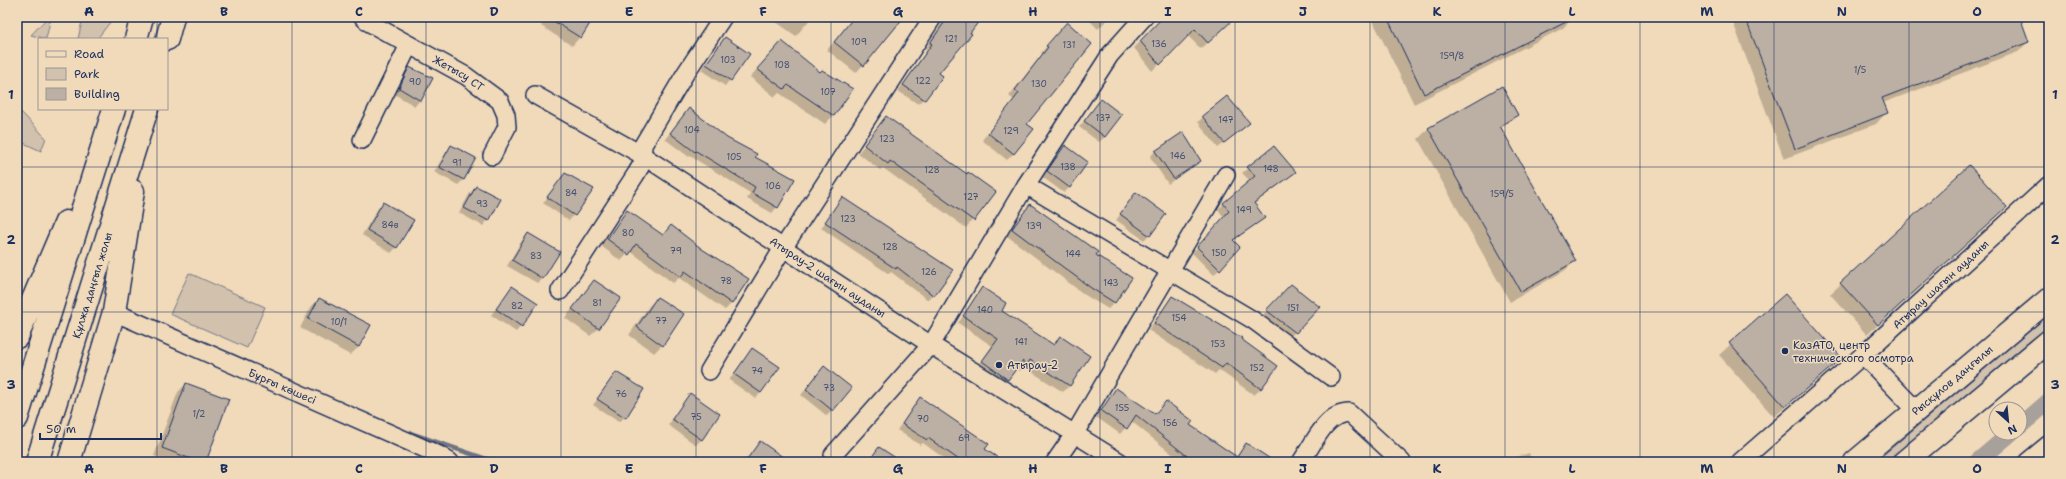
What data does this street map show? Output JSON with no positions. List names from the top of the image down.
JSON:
{
  "streets": {
    "main road": ["Құлжа даңғыл жолы", "Рысқұлов даңғылы"],
    "street": [
      "Жетысу СТ",
      "Атырау-2 шағын ауданы",
      "Атырау шағын ауданы",
      "Бұрғы көшесі"
    ]
  },
  "places": ["КазАТО, центр технического осмотра", "Атырау-2"],
  "house_numbers": [
    "121",
    "109",
    "136",
    "131",
    "159/8",
    "103",
    "108",
    "1/5",
    "122",
    "90",
    "130",
    "107",
    "137",
    "147",
    "104",
    "129",
    "123",
    "146",
    "105",
    "91",
    "138",
    "148",
    "128",
    "106",
    "84",
    "159/5",
    "127",
    "93",
    "149",
    "123",
    "84в",
    "139",
    "80",
    "128",
    "79",
    "150",
    "144",
    "83",
    "126",
    "78",
    "143",
    "81",
    "82",
    "151",
    "140",
    "154",
    "77",
    "10/1",
    "141",
    "153",
    "152",
    "74",
    "73",
    "76",
    "155",
    "1/2",
    "75",
    "70",
    "156",
    "69"
  ],
  "legend": ["Road", "Park", "Building"],
  "scale_bar": "50 m",
  "north": "bottom right",
  "grid": {
    "columns": [
      "A",
      "B",
      "C",
      "D",
      "E",
      "F",
      "G",
      "H",
      "I",
      "J",
      "K",
      "L",
      "M",
      "N",
      "O"
    ],
    "rows": ["1", "2", "3"]
  }
}
